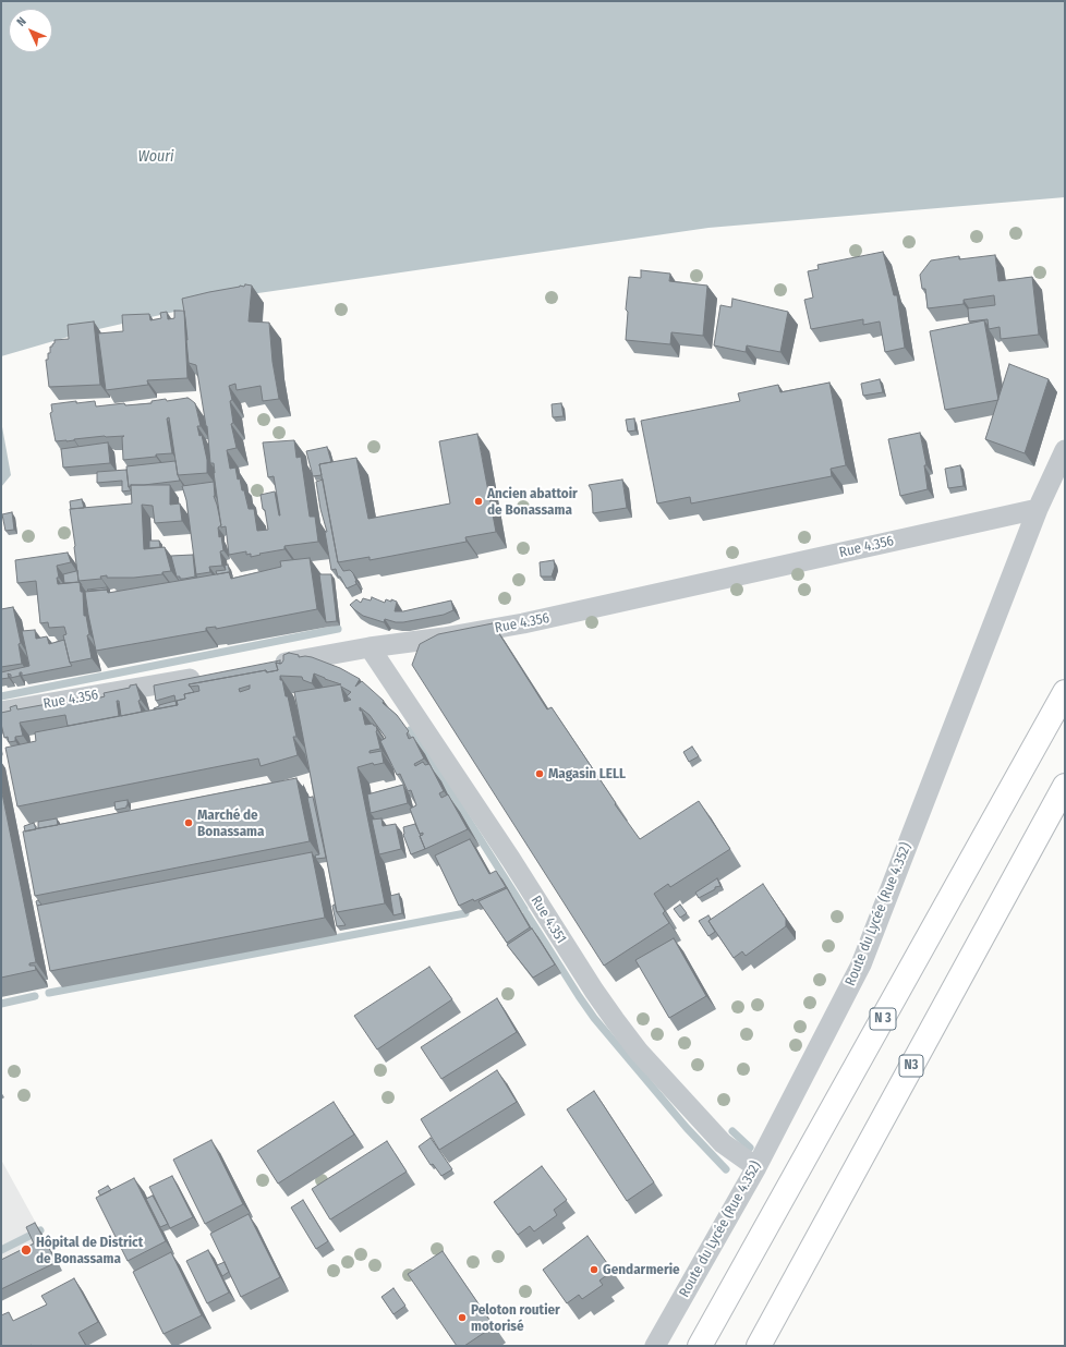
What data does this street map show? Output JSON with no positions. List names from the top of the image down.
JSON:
{
  "streets": {
    "highway": ["N 3", "N3"],
    "street": ["Rue 4.356", "Route du Lycée (Rue 4.352)", "Rue 4.351"]
  },
  "crossings": [
    ["Rue 4.356", "Route du Lycée (Rue 4.352)"],
    ["Rue 4.356", "Rue 4.351"],
    ["Route du Lycée (Rue 4.352)", "Rue 4.351"]
  ],
  "water": ["Wouri"],
  "places": [
    "Ancien abattoir de Bonassama",
    "Magasin LELL",
    "Marché de Bonassama",
    "Hôpital de District de Bonassama",
    "Gendarmerie",
    "Peloton routier motorisé"
  ],
  "north": "top left"
}
